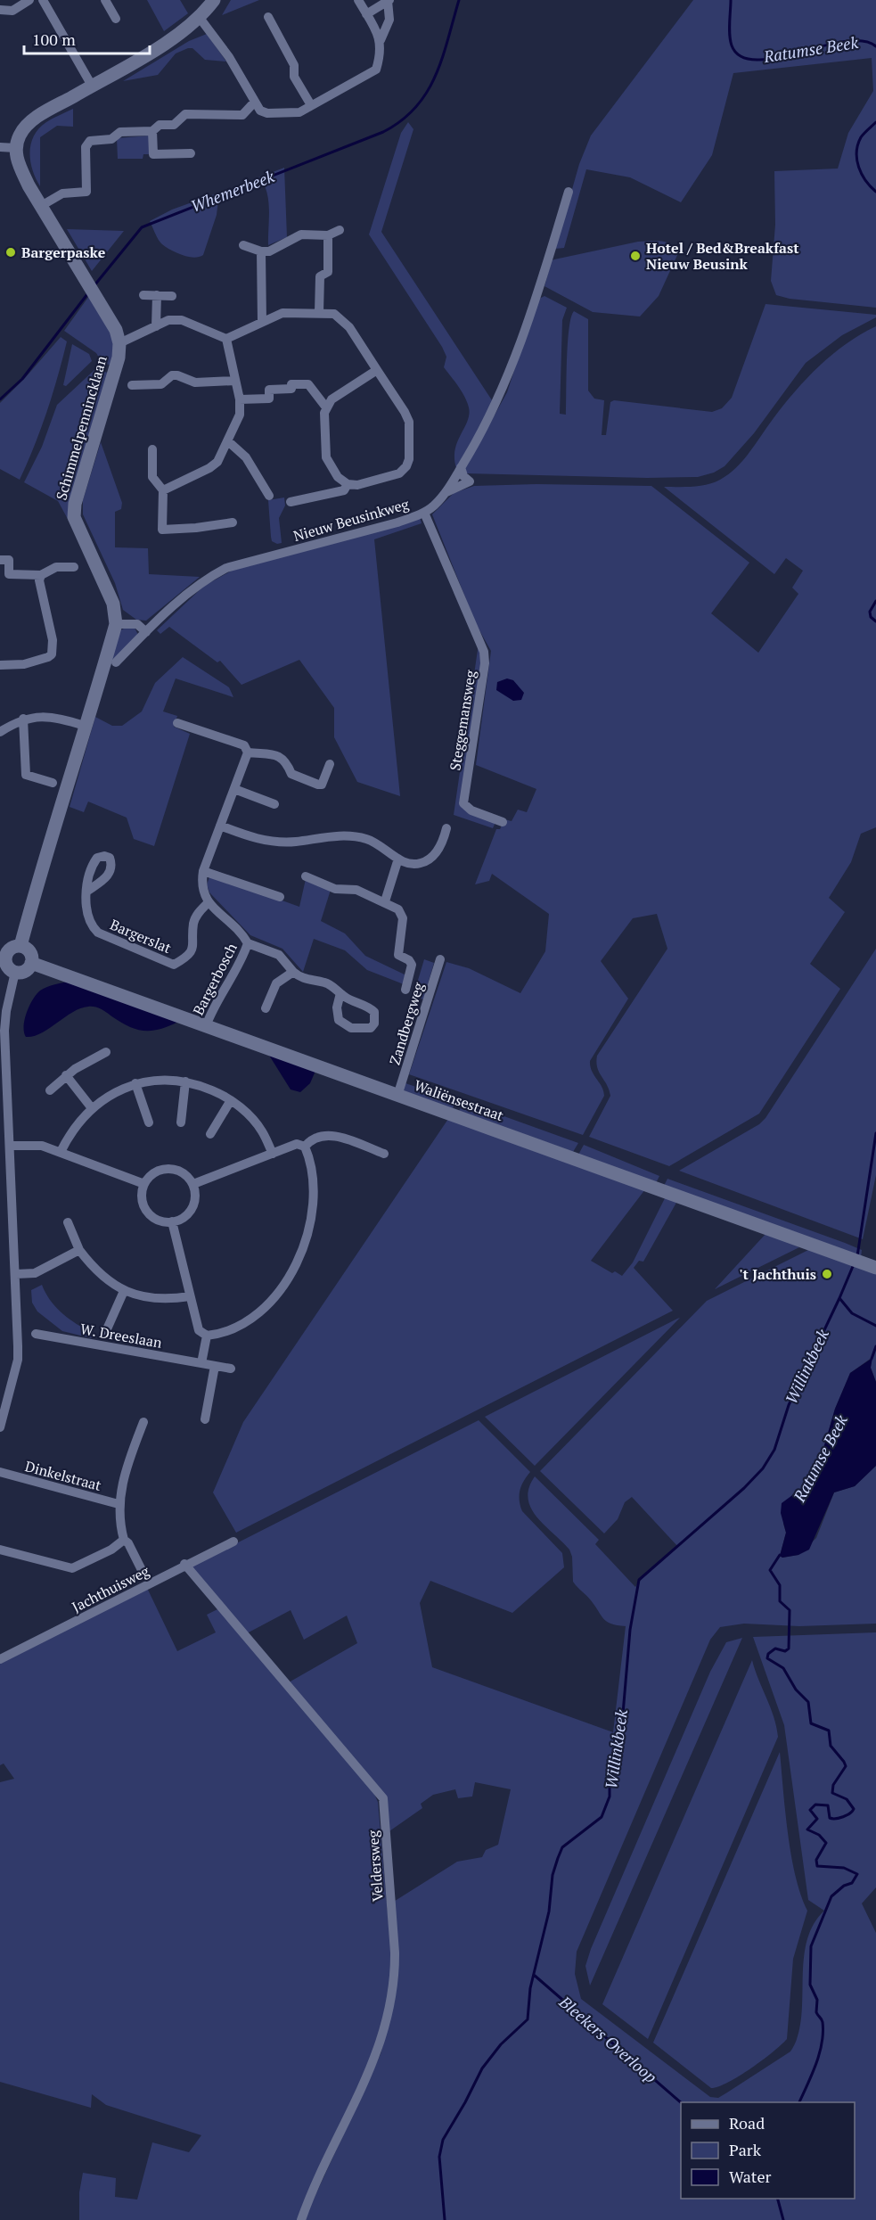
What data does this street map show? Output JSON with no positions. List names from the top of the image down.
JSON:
{
  "streets": {
    "street": [
      "Schimmelpennincklaan",
      "Nieuw Beusinkweg",
      "Steggemansweg",
      "Bargerslat",
      "Bargerbosch",
      "Zandbergweg",
      "Waliënsestraat",
      "W. Dreeslaan",
      "Dinkelstraat",
      "Jachthuisweg",
      "Veldersweg"
    ]
  },
  "crossings": [
    ["Schimmelpennincklaan", "Waliënsestraat"],
    ["Nieuw Beusinkweg", "Steggemansweg"],
    ["Bargerslat", "Bargerbosch"],
    ["Bargerbosch", "Waliënsestraat"],
    ["Zandbergweg", "Waliënsestraat"],
    ["Jachthuisweg", "Veldersweg"]
  ],
  "water": [
    "Ratumse Beek",
    "Whemerbeek",
    "Willinkbeek",
    "Bleekers Overloop"
  ],
  "places": ["Bargerpaske", "Hotel / Bed&Breakfast Nieuw Beusink", "'t Jachthuis"],
  "legend": ["Road", "Park", "Water"],
  "scale_bar": "100 m"
}
